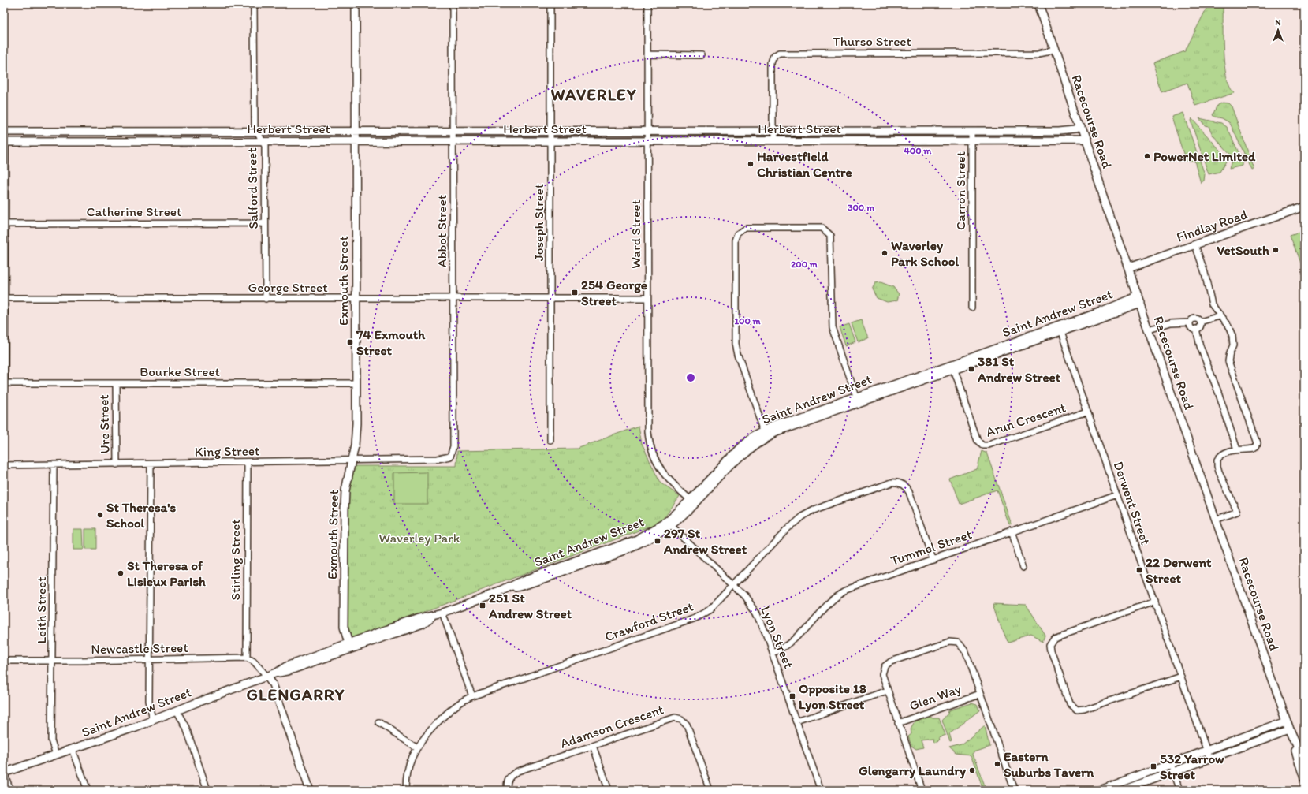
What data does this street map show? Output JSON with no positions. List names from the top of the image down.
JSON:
{
  "streets": {
    "street": [
      "Thurso Street",
      "Racecourse Road",
      "Herbert Street",
      "Salford Street",
      "Carron Street",
      "Catherine Street",
      "Joseph Street",
      "Findlay Road",
      "Abbot Street",
      "Ward Street",
      "Exmouth Street",
      "George Street",
      "Saint Andrew Street",
      "Bourke Street",
      "Arun Crescent",
      "Ure Street",
      "King Street",
      "Derwent Street",
      "Tummel Street",
      "Stirling Street",
      "Leith Street",
      "Crawford Street",
      "Lyon Street",
      "Newcastle Street",
      "Glen Way",
      "Adamson Crescent"
    ]
  },
  "crossings": [
    ["Thurso Street", "Racecourse Road"],
    ["Thurso Street", "Herbert Street"],
    ["Racecourse Road", "Herbert Street"],
    ["Racecourse Road", "Findlay Road"],
    ["Racecourse Road", "Saint Andrew Street"],
    ["Herbert Street", "Salford Street"],
    ["Herbert Street", "Carron Street"],
    ["Herbert Street", "Joseph Street"],
    ["Herbert Street", "Abbot Street"],
    ["Herbert Street", "Ward Street"],
    ["Herbert Street", "Exmouth Street"],
    ["Salford Street", "Catherine Street"],
    ["Salford Street", "George Street"],
    ["Joseph Street", "George Street"],
    ["Abbot Street", "George Street"],
    ["Abbot Street", "King Street"],
    ["Ward Street", "George Street"],
    ["Ward Street", "Saint Andrew Street"],
    ["Exmouth Street", "George Street"],
    ["Exmouth Street", "Saint Andrew Street"],
    ["Exmouth Street", "Bourke Street"],
    ["Exmouth Street", "King Street"],
    ["Saint Andrew Street", "Arun Crescent"],
    ["Saint Andrew Street", "Derwent Street"],
    ["Saint Andrew Street", "Leith Street"],
    ["Saint Andrew Street", "Lyon Street"],
    ["Bourke Street", "Ure Street"],
    ["Arun Crescent", "Derwent Street"],
    ["Ure Street", "King Street"],
    ["King Street", "Stirling Street"],
    ["King Street", "Leith Street"],
    ["Derwent Street", "Tummel Street"],
    ["Tummel Street", "Crawford Street"],
    ["Tummel Street", "Lyon Street"],
    ["Stirling Street", "Newcastle Street"],
    ["Leith Street", "Newcastle Street"],
    ["Crawford Street", "Lyon Street"]
  ],
  "districts": ["WAVERLEY", "GLENGARRY"],
  "parks": ["Waverley Park"],
  "places": {
    "other": [
      "PowerNet Limited",
      "Harvestfield Christian Centre",
      "VetSouth",
      "Waverley Park School",
      "St Theresa's School",
      "St Theresa of Lisieux Parish",
      "Eastern Suburbs Tavern",
      "Glengarry Laundry"
    ],
    "transit": [
      "254 George Street",
      "74 Exmouth Street",
      "381 St Andrew Street",
      "297 St Andrew Street",
      "22 Derwent Street",
      "251 St Andrew Street",
      "Opposite 18 Lyon Street",
      "532 Yarrow Street"
    ]
  },
  "north": "top",
  "rings": [
    "400 m",
    "300 m",
    "200 m",
    "100 m"
  ]
}
